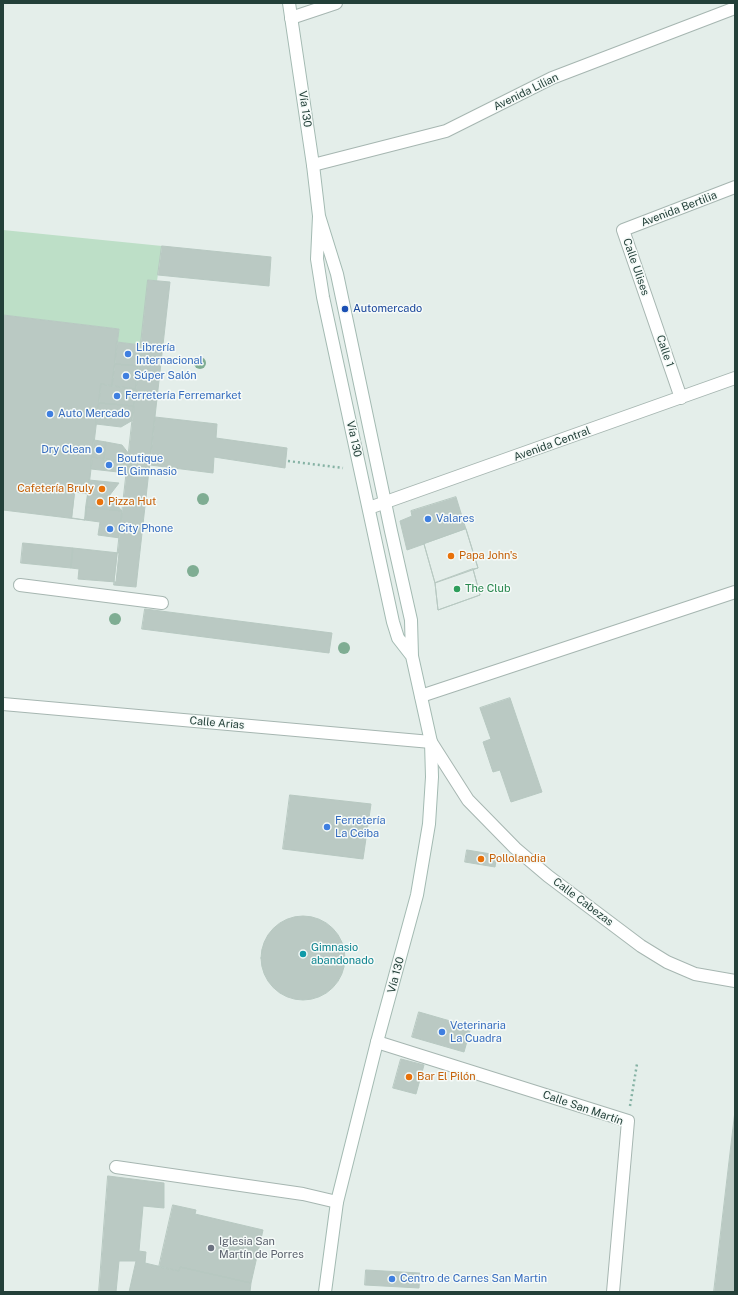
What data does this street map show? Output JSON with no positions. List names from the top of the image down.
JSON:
{
  "streets": {
    "street": [
      "Avenida Lilian",
      "Vía 130",
      "Avenida Bertilia",
      "Calle Ulises",
      "Calle 1",
      "Avenida Central",
      "Calle Arias",
      "Calle Cabezas",
      "Calle San Martín"
    ]
  },
  "crossings": [
    ["Avenida Lilian", "Vía 130"],
    ["Vía 130", "Avenida Central"],
    ["Vía 130", "Calle Arias"],
    ["Vía 130", "Calle Cabezas"],
    ["Vía 130", "Calle San Martín"],
    ["Avenida Bertilia", "Calle Ulises"],
    ["Calle Ulises", "Calle 1"],
    ["Calle 1", "Avenida Central"],
    ["Calle Arias", "Calle Cabezas"]
  ],
  "places": [
    "Automercado",
    "Librería Internacional",
    "Súper Salón",
    "Ferretería Ferremarket",
    "Auto Mercado",
    "Dry Clean",
    "Boutique El Gimnasio",
    "Cafetería Bruly",
    "Pizza Hut",
    "Valares",
    "City Phone",
    "Papa John's",
    "The Club",
    "Ferretería La Ceiba",
    "Pollolandia",
    "Gimnasio abandonado",
    "Veterinaria La Cuadra",
    "Bar El Pilón",
    "Iglesia San Martín de Porres",
    "Centro de Carnes San Martin"
  ]
}
